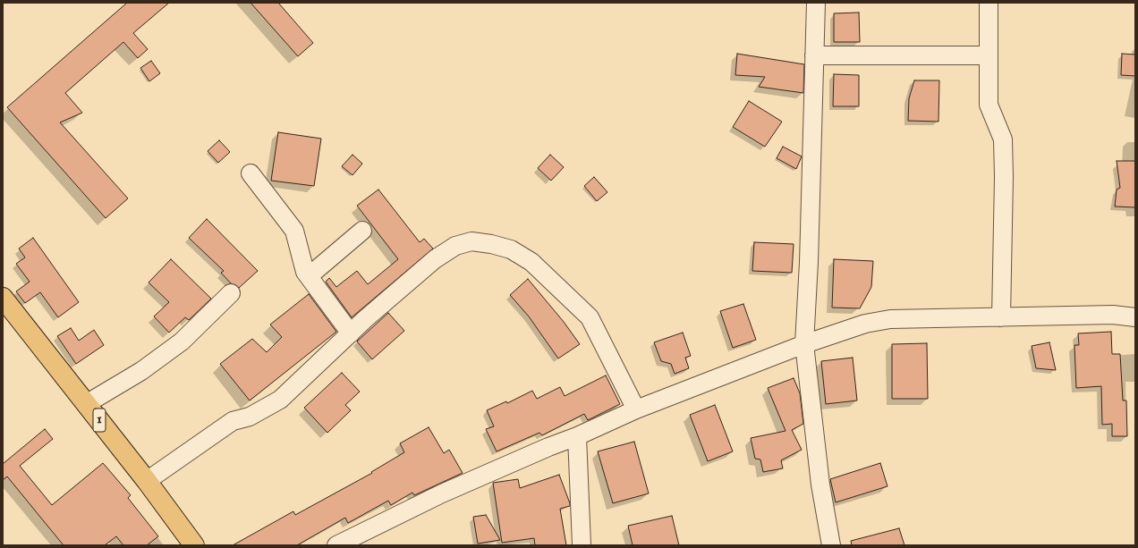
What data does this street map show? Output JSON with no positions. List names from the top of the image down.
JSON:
{
  "streets": {
    "highway": ["1"]
  }
}
